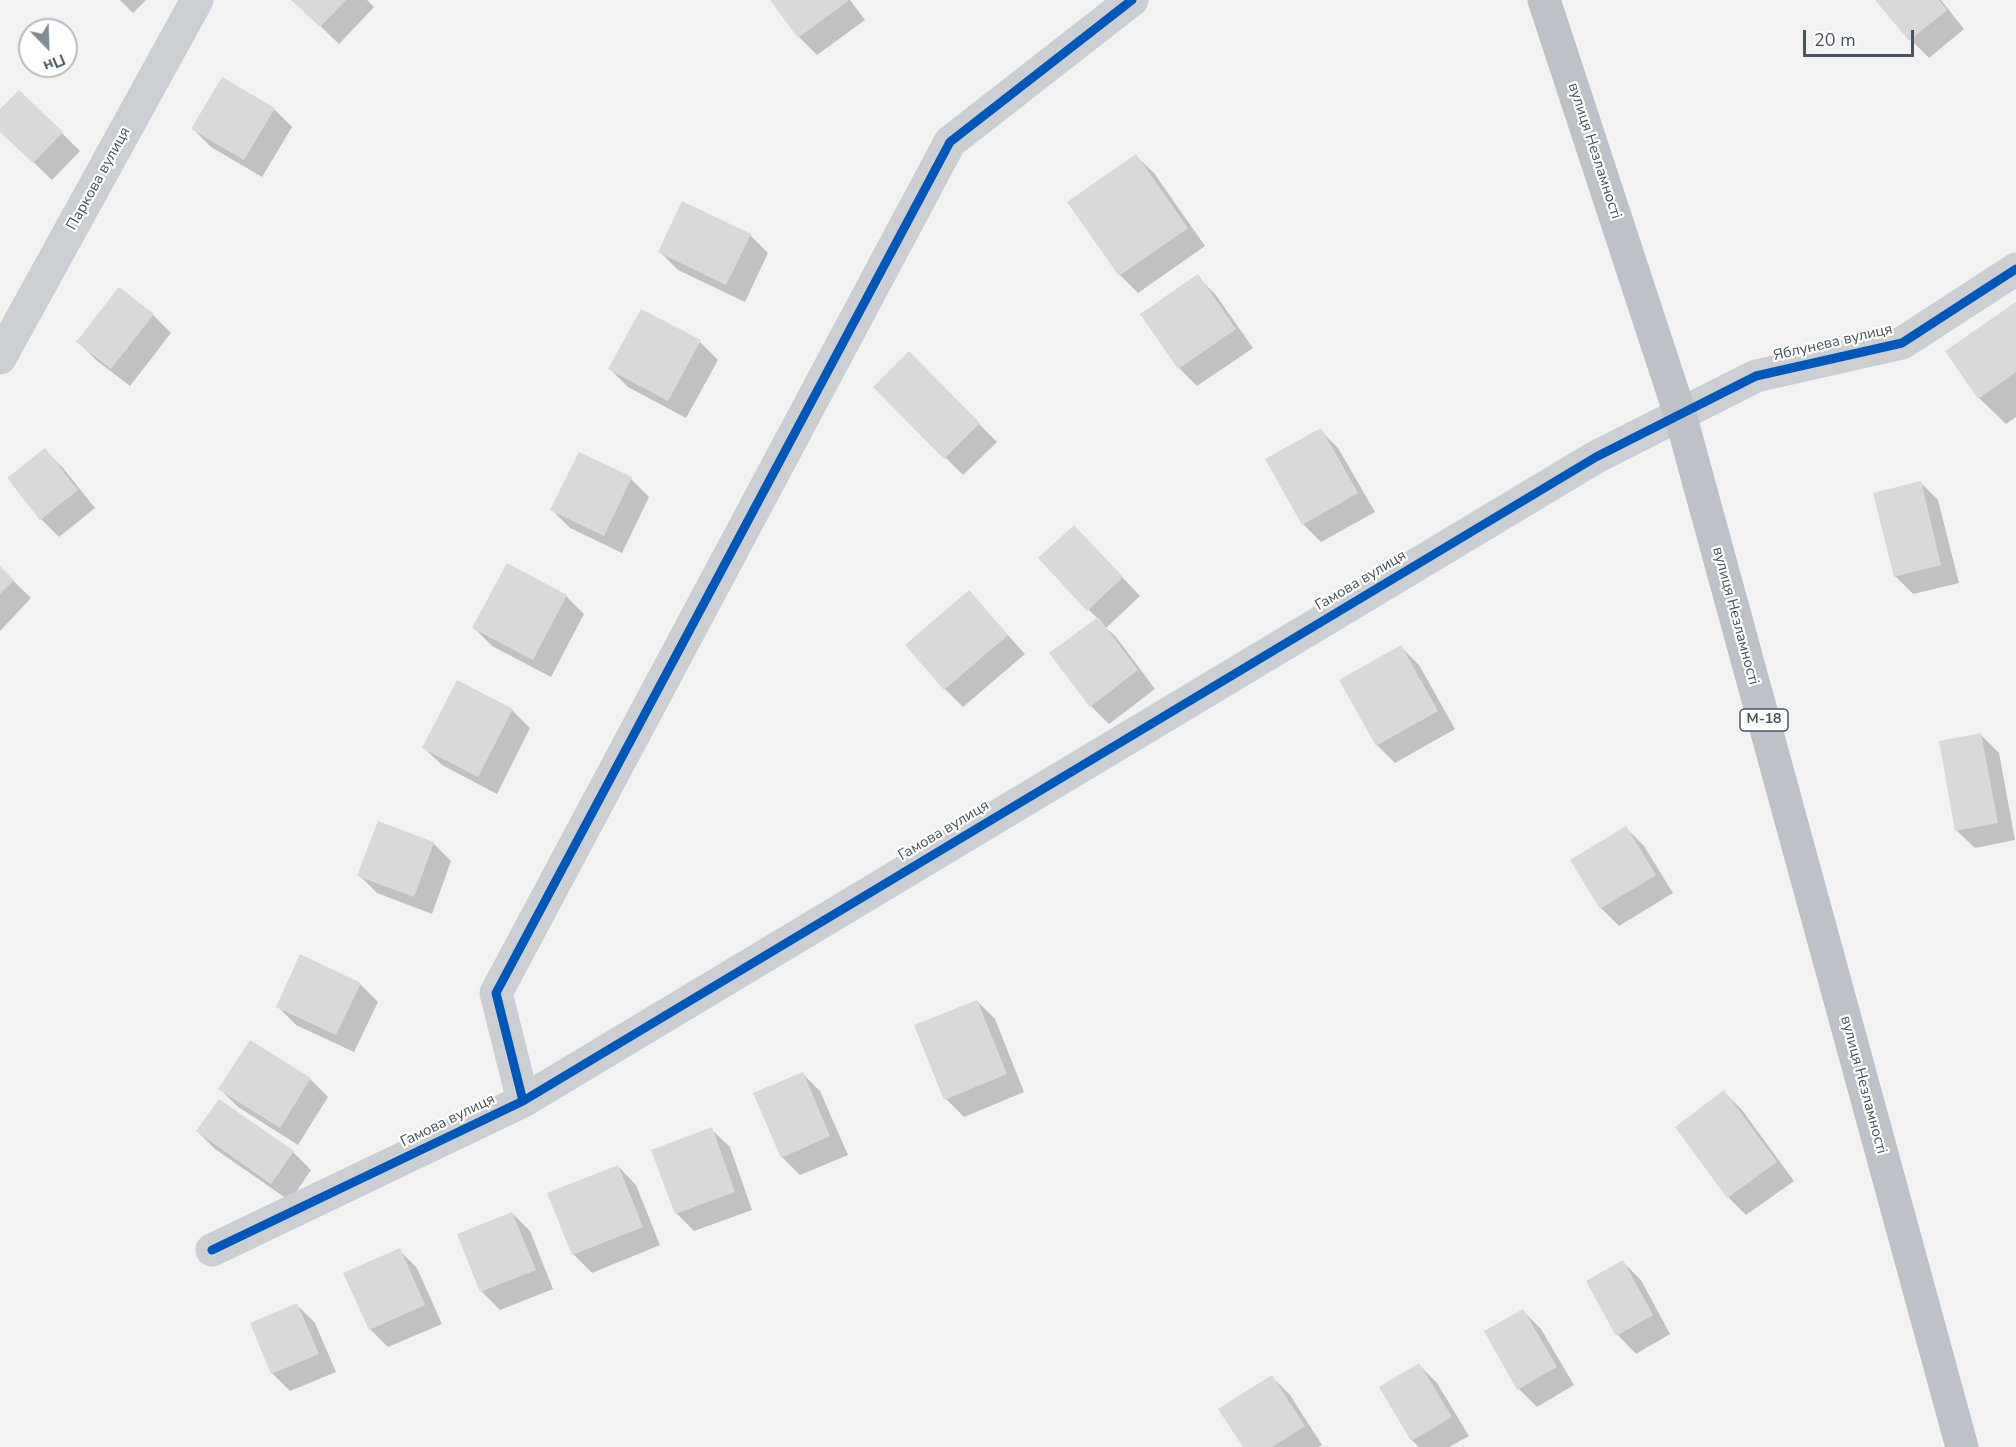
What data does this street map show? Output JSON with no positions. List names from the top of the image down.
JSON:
{
  "streets": {
    "highway": ["вулиця Незламності", "М-18"],
    "street": ["Паркова вулиця", "Яблунева вулиця", "Гамова вулиця"]
  },
  "crossings": [
    ["вулиця Незламності", "Яблунева вулиця"],
    ["вулиця Незламності", "Гамова вулиця"],
    ["Яблунева вулиця", "Гамова вулиця"]
  ],
  "scale_bar": "20 m",
  "north": "bottom right"
}
